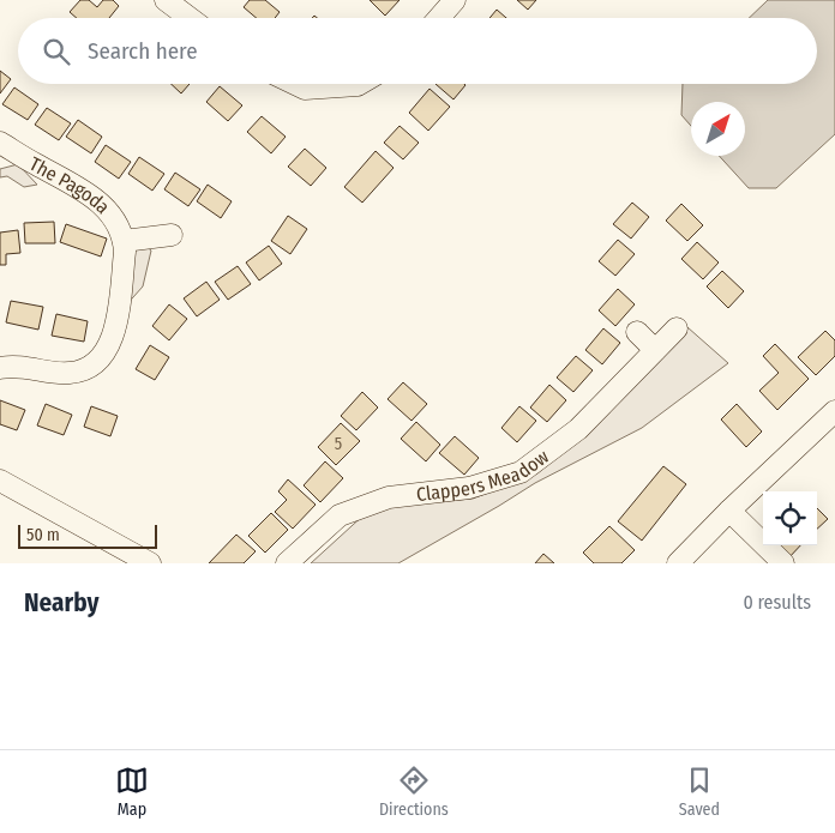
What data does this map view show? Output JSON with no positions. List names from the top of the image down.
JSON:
{
  "streets": {
    "street": ["The Pagoda", "Clappers Meadow"]
  },
  "house_numbers": ["5"],
  "scale_bar": "50 m",
  "north": "top right",
  "page": {
    "search": "Search here",
    "scale": "50 m",
    "heading": ["Nearby", "0 results"],
    "nav": ["Map", "Directions", "Saved"]
  }
}
